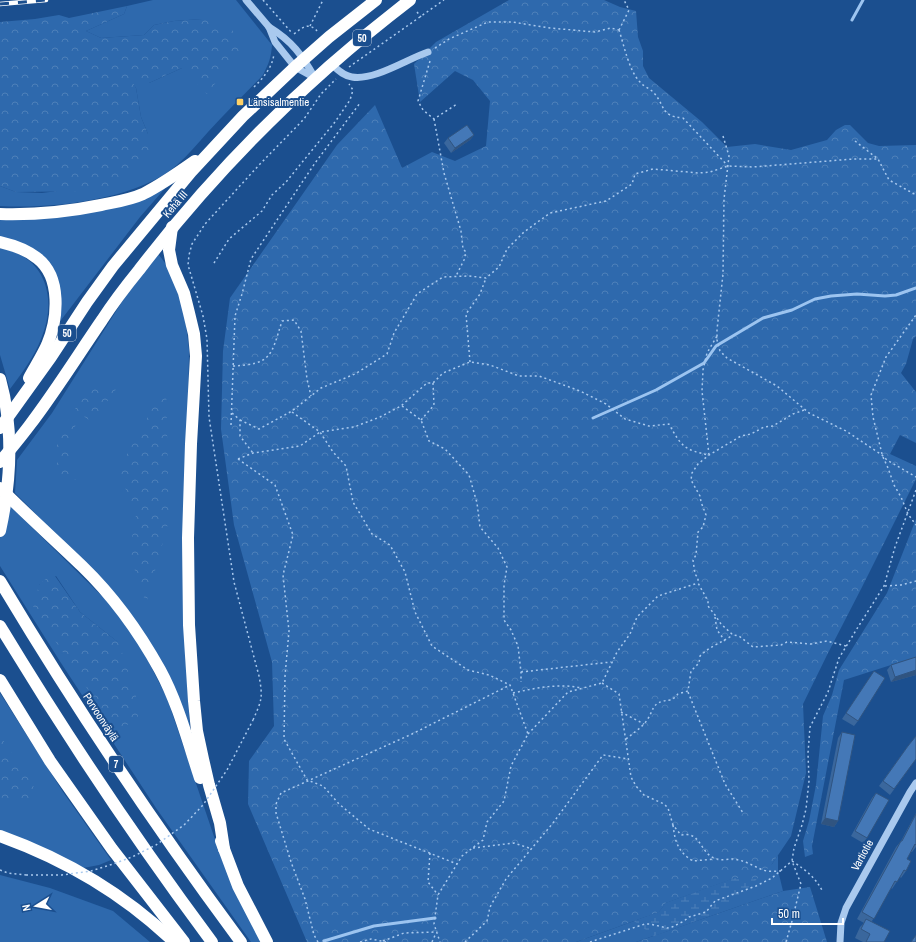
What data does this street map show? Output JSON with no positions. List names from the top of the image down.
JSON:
{
  "streets": {
    "highway": [
      "50",
      "Kehä III",
      "Porvoonväylä",
      "7"
    ],
    "street": ["Vartiotie"]
  },
  "places": {
    "transit": ["Länsisalmentie"]
  },
  "scale_bar": "50 m",
  "north": "left"
}
